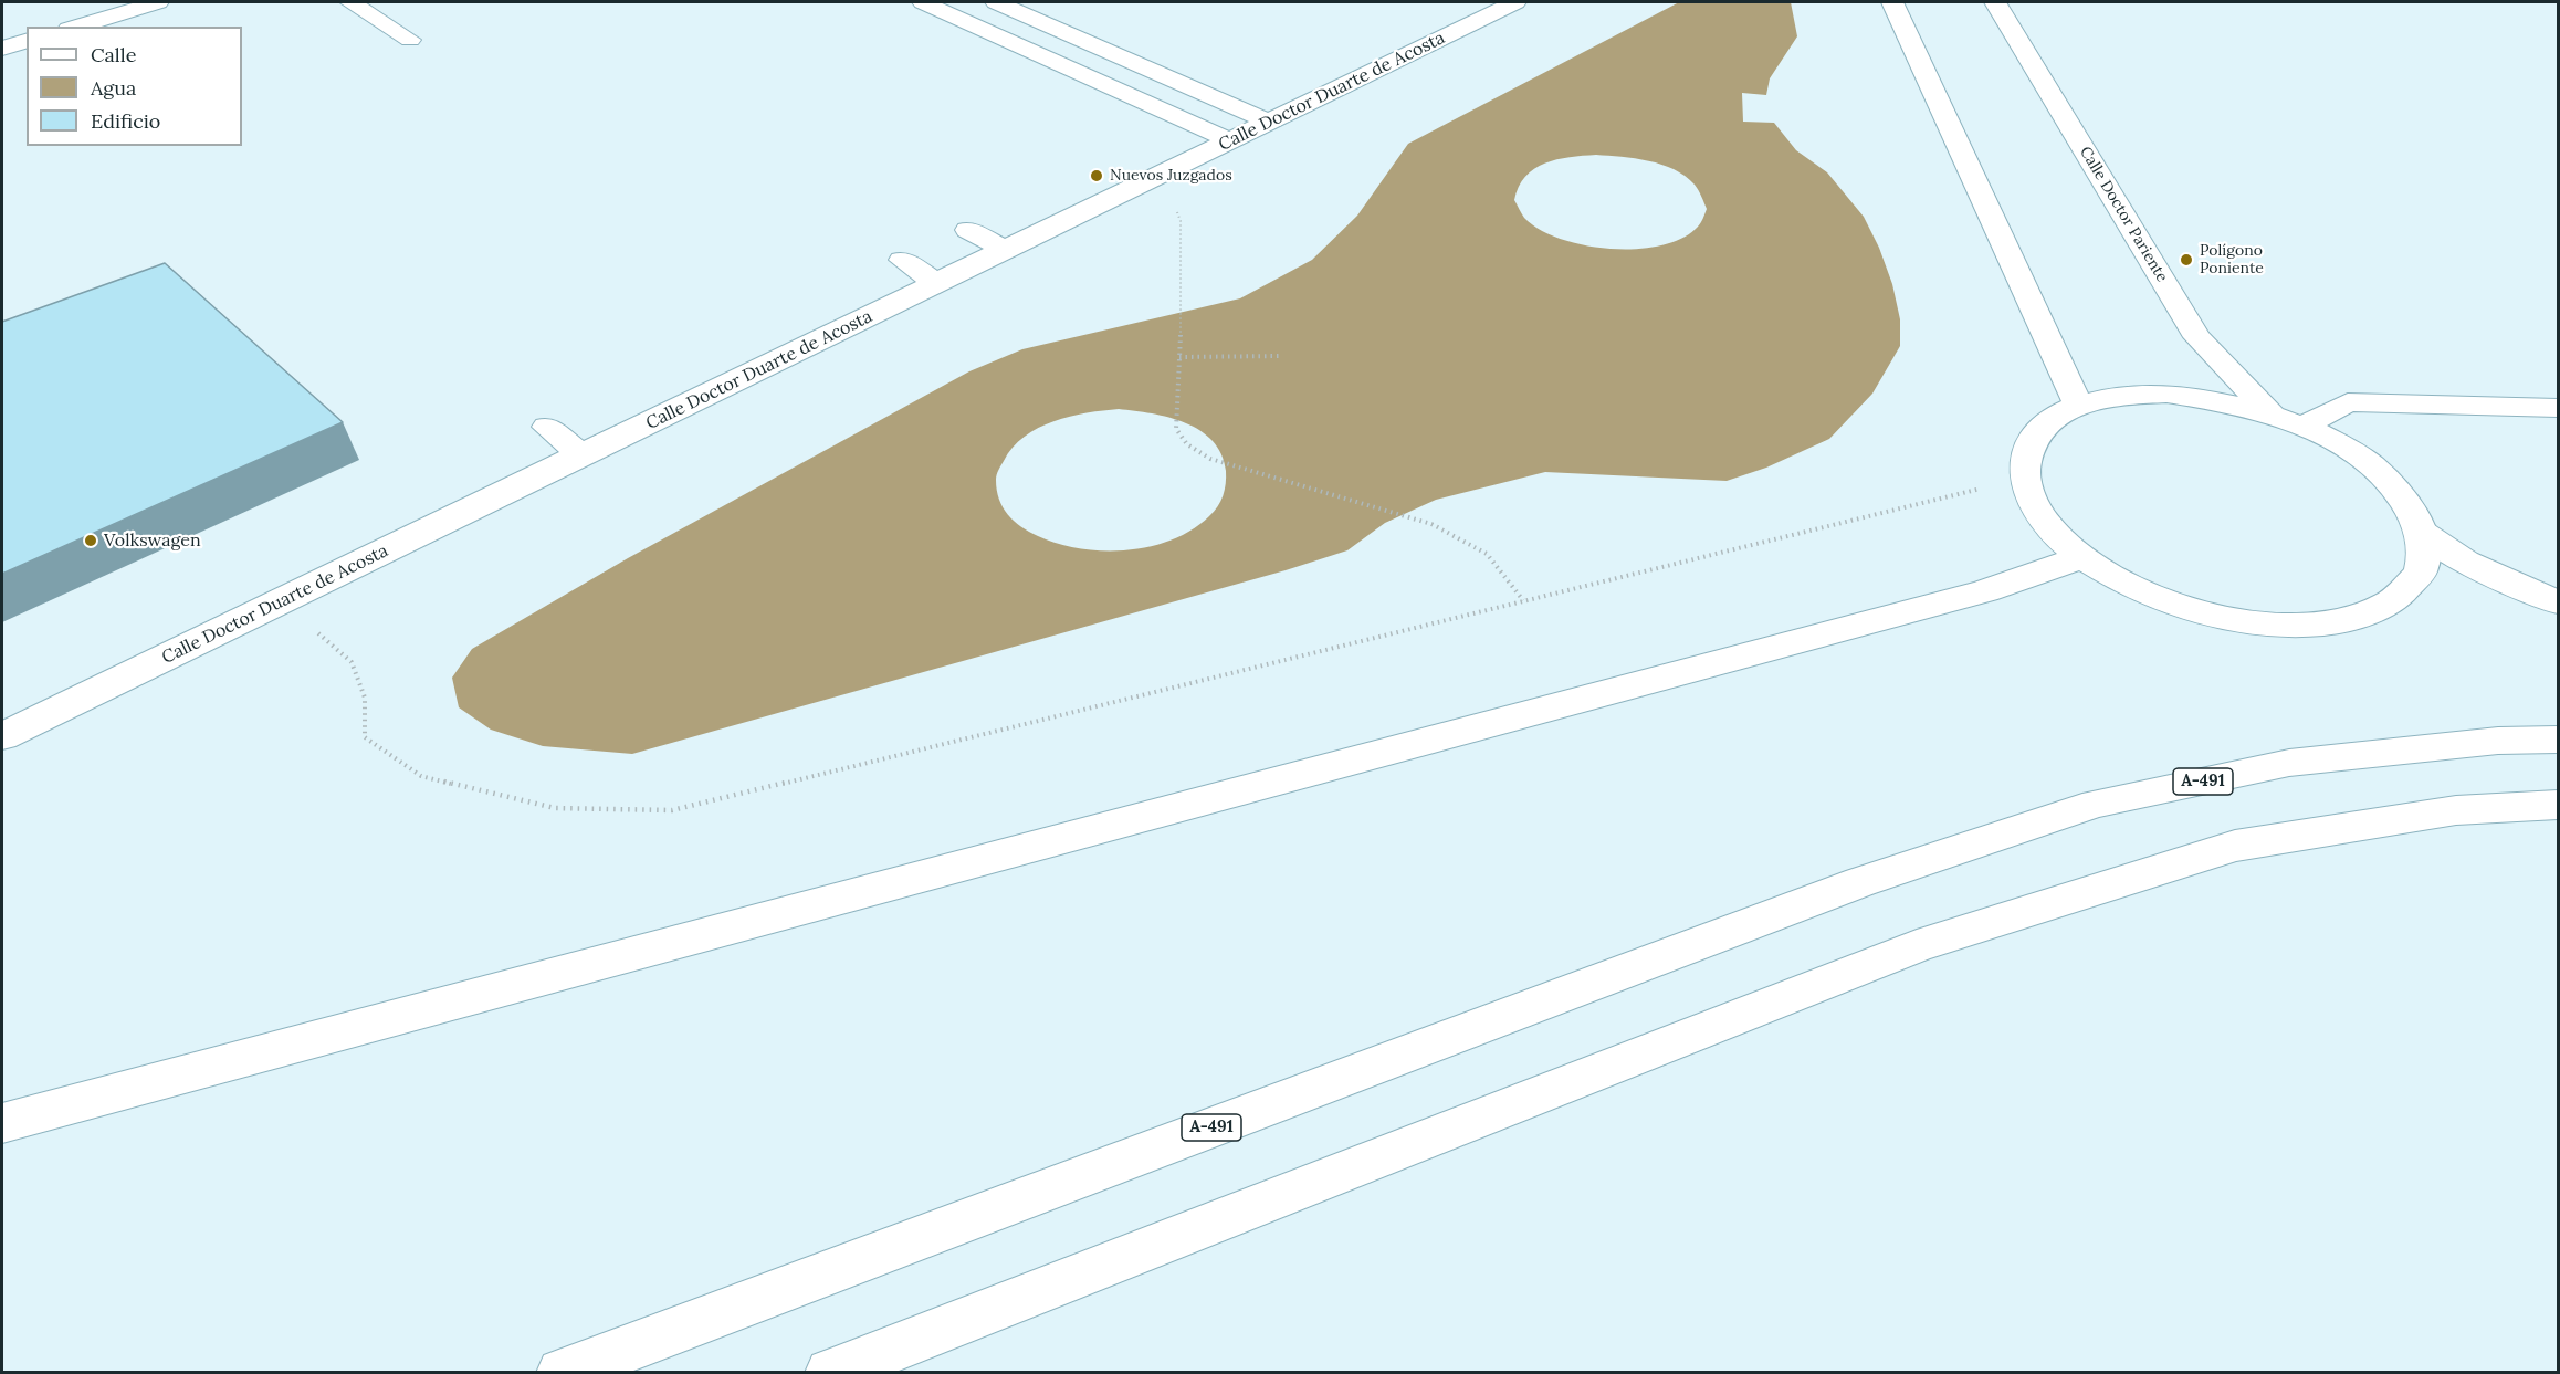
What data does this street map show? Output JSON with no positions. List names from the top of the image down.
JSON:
{
  "streets": {
    "main road": ["Calle Doctor Duarte de Acosta", "Calle Doctor Pariente", "A-491"]
  },
  "places": ["Nuevos Juzgados", "Polígono Poniente", "Volkswagen"],
  "legend": ["Calle", "Agua", "Edificio"]
}
